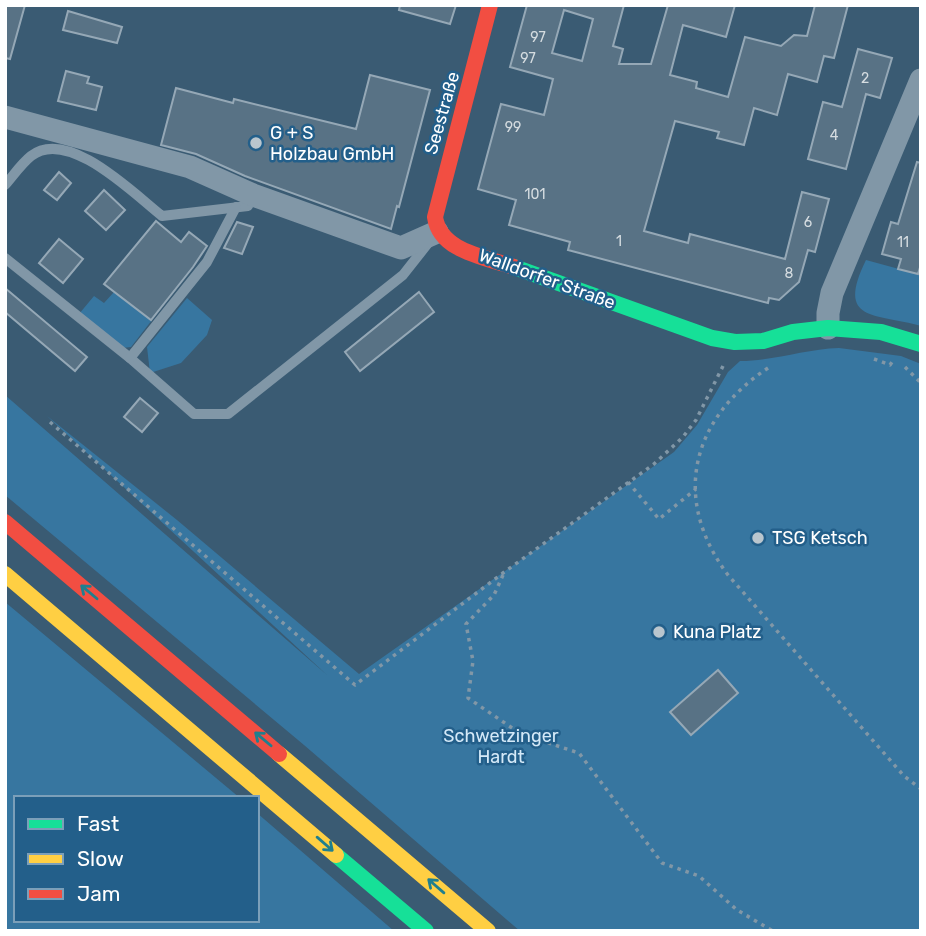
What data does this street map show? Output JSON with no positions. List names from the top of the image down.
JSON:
{
  "streets": {
    "main road": ["Seestraße", "Walldorfer Straße"]
  },
  "crossings": [
    ["Seestraße", "Walldorfer Straße"]
  ],
  "parks": ["Schwetzinger Hardt"],
  "places": ["G + S Holzbau GmbH", "TSG Ketsch", "Kuna Platz"],
  "house_numbers": [
    "97",
    "97",
    "2",
    "99",
    "4",
    "101",
    "6",
    "1",
    "11",
    "8"
  ],
  "legend": ["Fast", "Slow", "Jam"]
}
